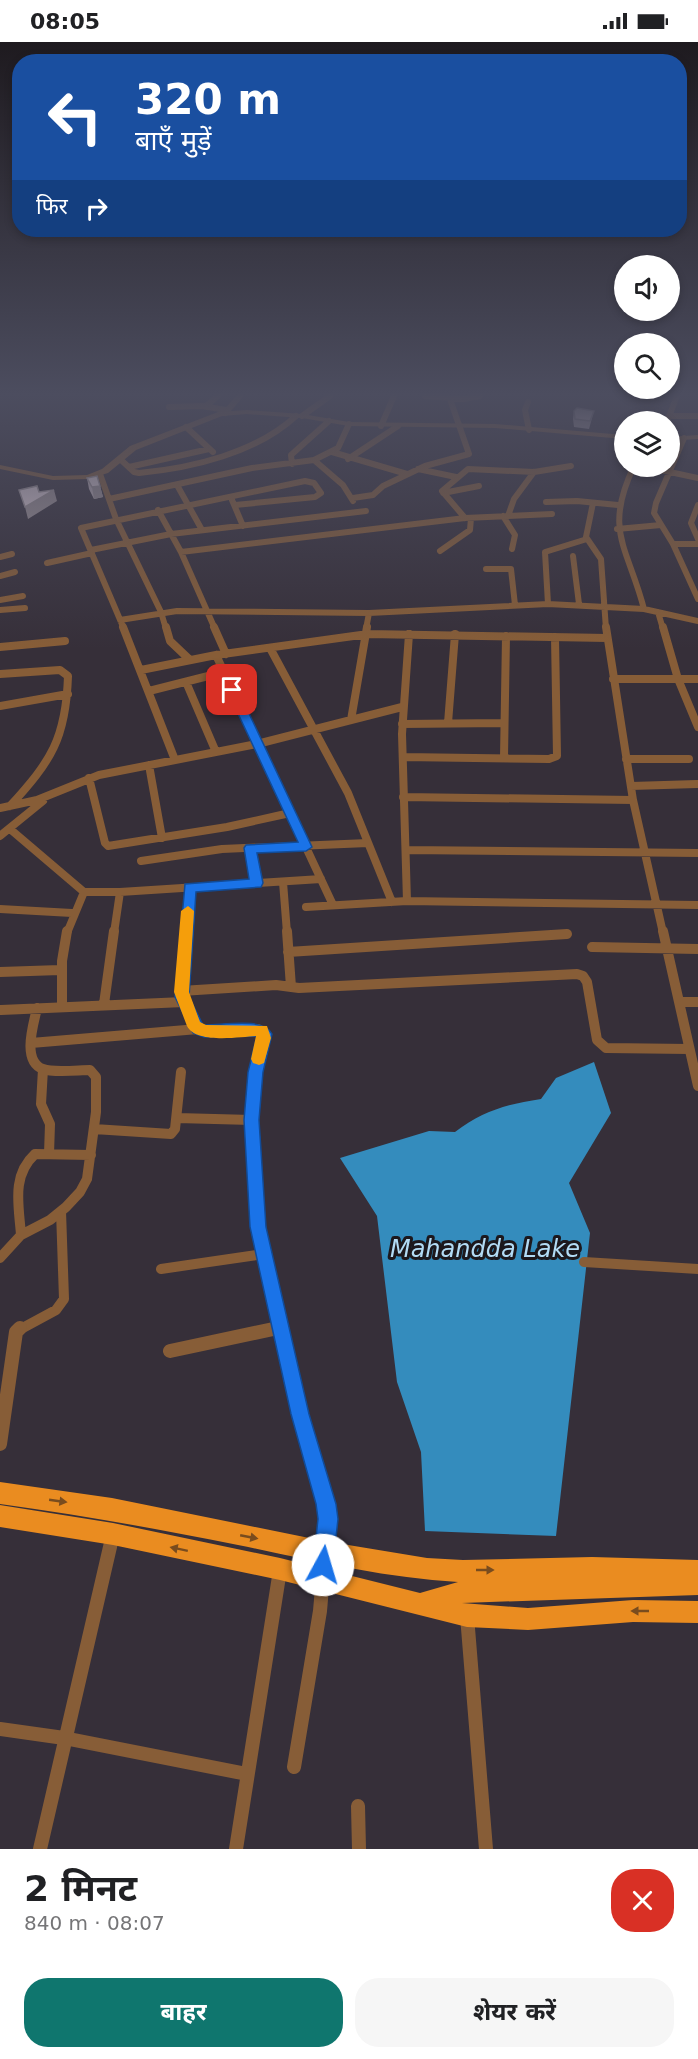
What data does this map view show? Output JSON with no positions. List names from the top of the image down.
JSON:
{
  "water": ["Mahandda Lake"],
  "page": {
    "status": "08:05",
    "turn": ["320 m", "बाएँ मुड़ें"],
    "then": "फिर",
    "heading": ["2 मिनट", "840 m · 08:07"],
    "buttons": ["बाहर", "शेयर करें"]
  }
}
